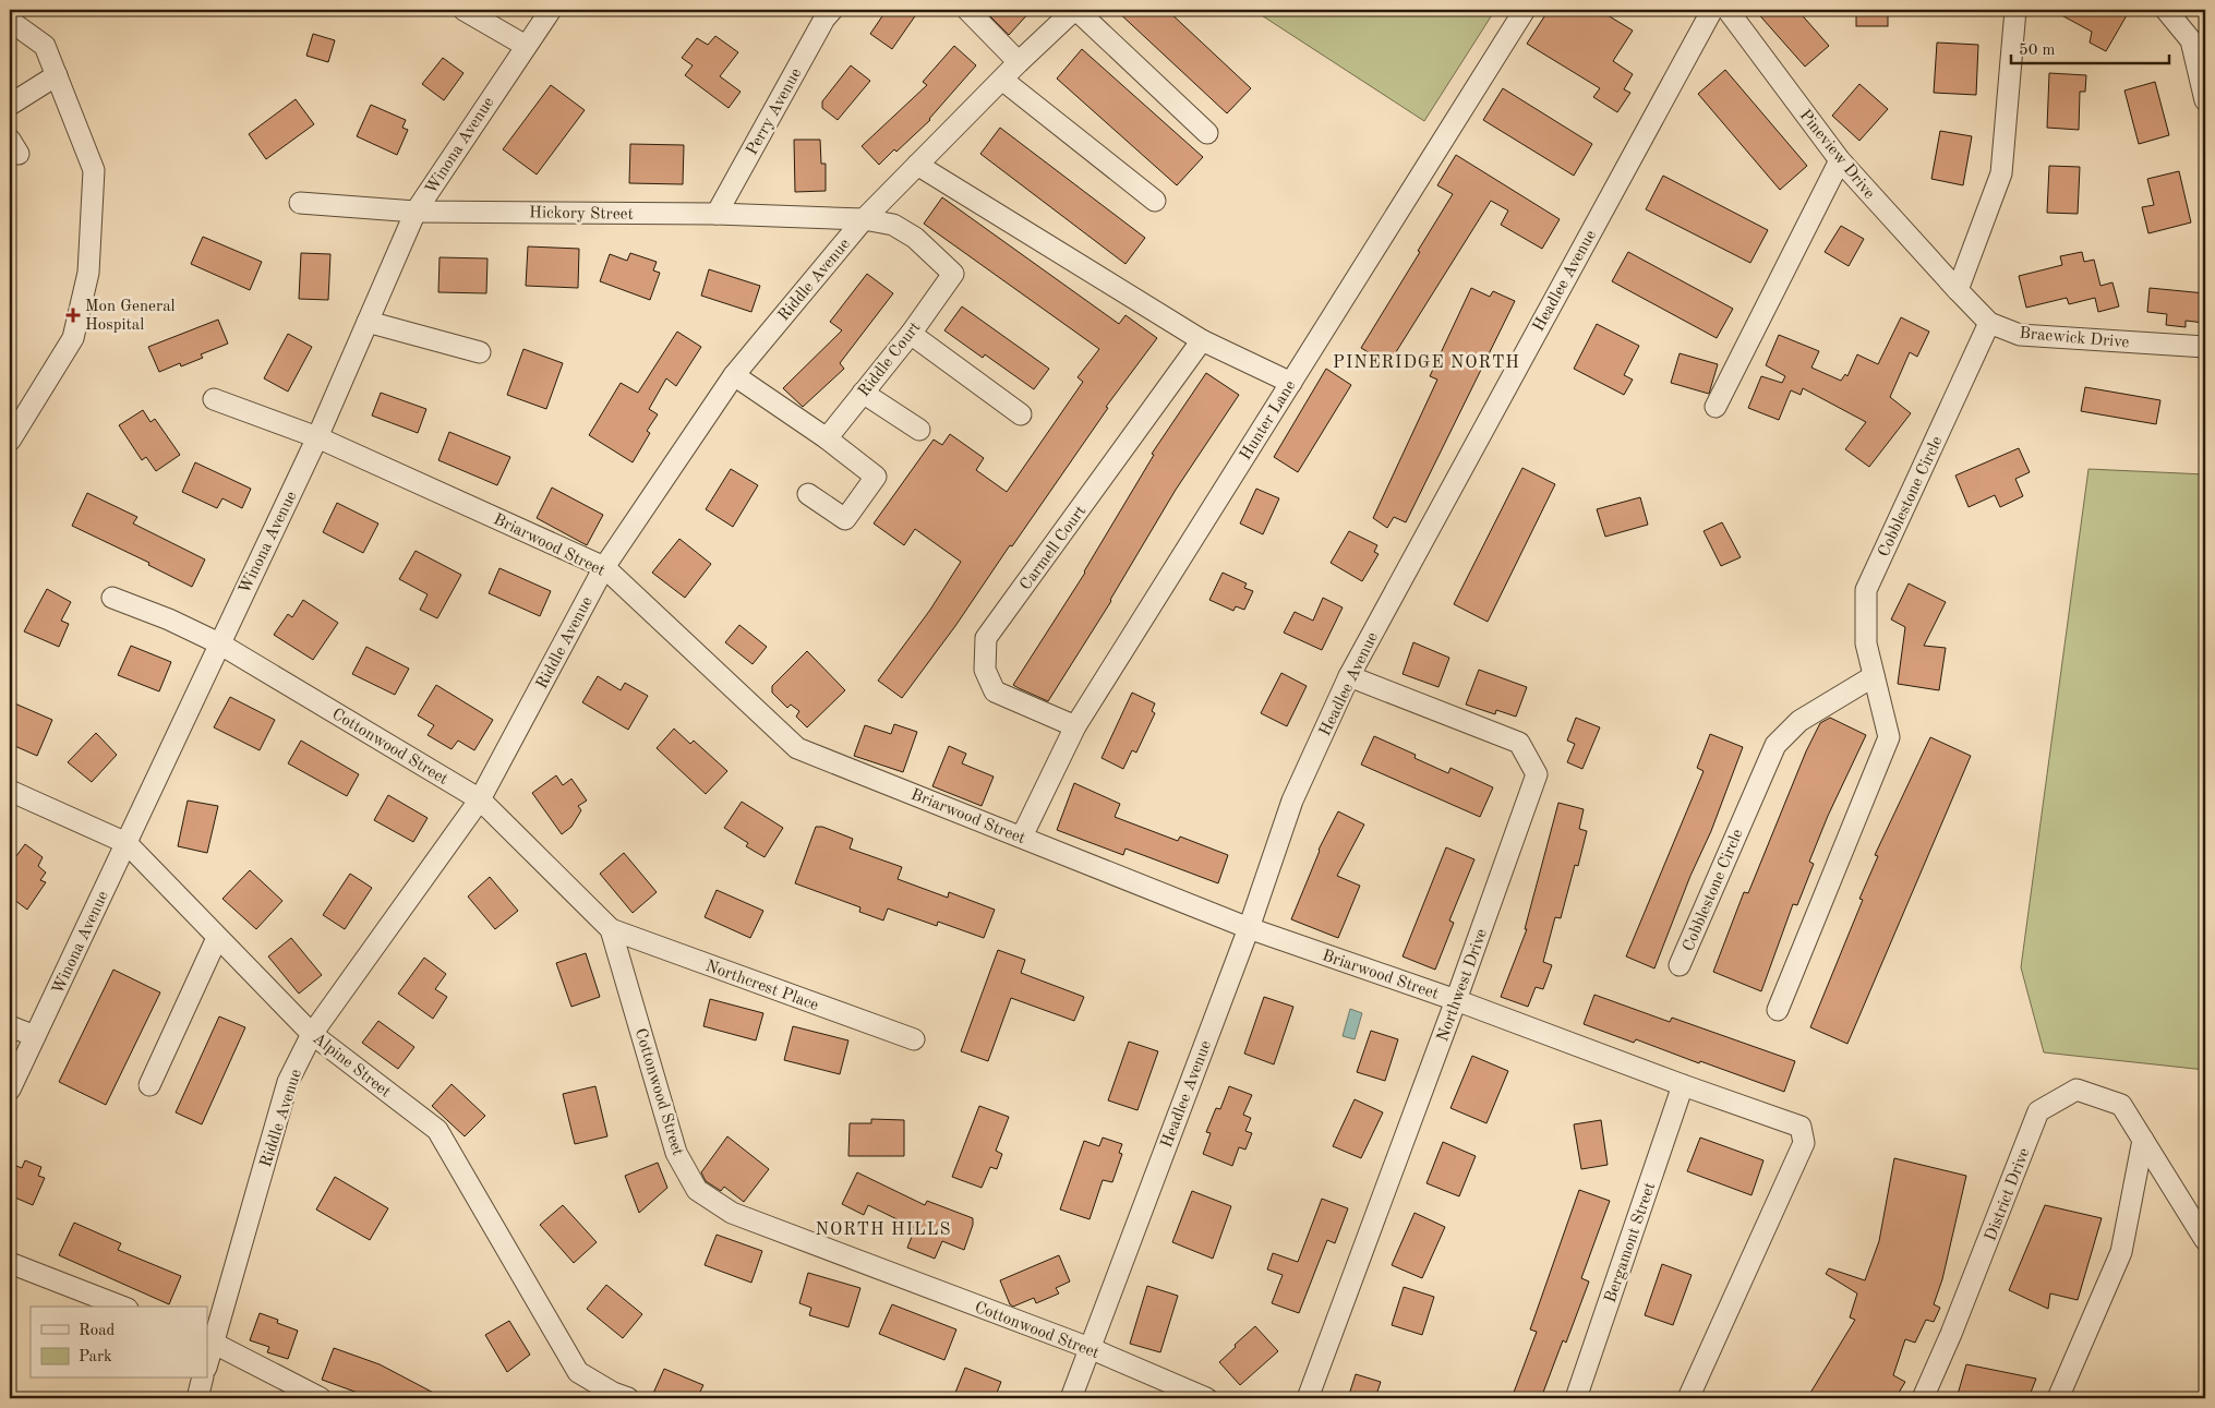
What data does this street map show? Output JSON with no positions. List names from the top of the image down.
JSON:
{
  "streets": {
    "street": [
      "Perry Avenue",
      "Winona Avenue",
      "Pineview Drive",
      "Hickory Street",
      "Riddle Avenue",
      "Headlee Avenue",
      "Braewick Drive",
      "Riddle Court",
      "Hunter Lane",
      "Cobblestone Circle",
      "Briarwood Street",
      "Carmell Court",
      "Cottonwood Street",
      "Northcrest Place",
      "Northwest Drive",
      "Alpine Street",
      "District Drive",
      "Bergamont Street"
    ]
  },
  "crossings": [
    ["Perry Avenue", "Hickory Street"],
    ["Winona Avenue", "Hickory Street"],
    ["Winona Avenue", "Briarwood Street"],
    ["Winona Avenue", "Cottonwood Street"],
    ["Winona Avenue", "Alpine Street"],
    ["Pineview Drive", "Braewick Drive"],
    ["Hickory Street", "Riddle Avenue"],
    ["Hickory Street", "Riddle Court"],
    ["Riddle Avenue", "Riddle Court"],
    ["Riddle Avenue", "Briarwood Street"],
    ["Riddle Avenue", "Cottonwood Street"],
    ["Riddle Avenue", "Alpine Street"],
    ["Headlee Avenue", "Briarwood Street"],
    ["Headlee Avenue", "Cottonwood Street"],
    ["Headlee Avenue", "Northwest Drive"],
    ["Braewick Drive", "Cobblestone Circle"],
    ["Hunter Lane", "Briarwood Street"],
    ["Hunter Lane", "Carmell Court"],
    ["Briarwood Street", "Northwest Drive"],
    ["Briarwood Street", "Bergamont Street"],
    ["Cottonwood Street", "Northcrest Place"]
  ],
  "districts": ["PINERIDGE NORTH", "NORTH HILLS"],
  "places": {
    "health": ["Mon General Hospital"]
  },
  "legend": ["Road", "Park"],
  "scale_bar": "50 m"
}
